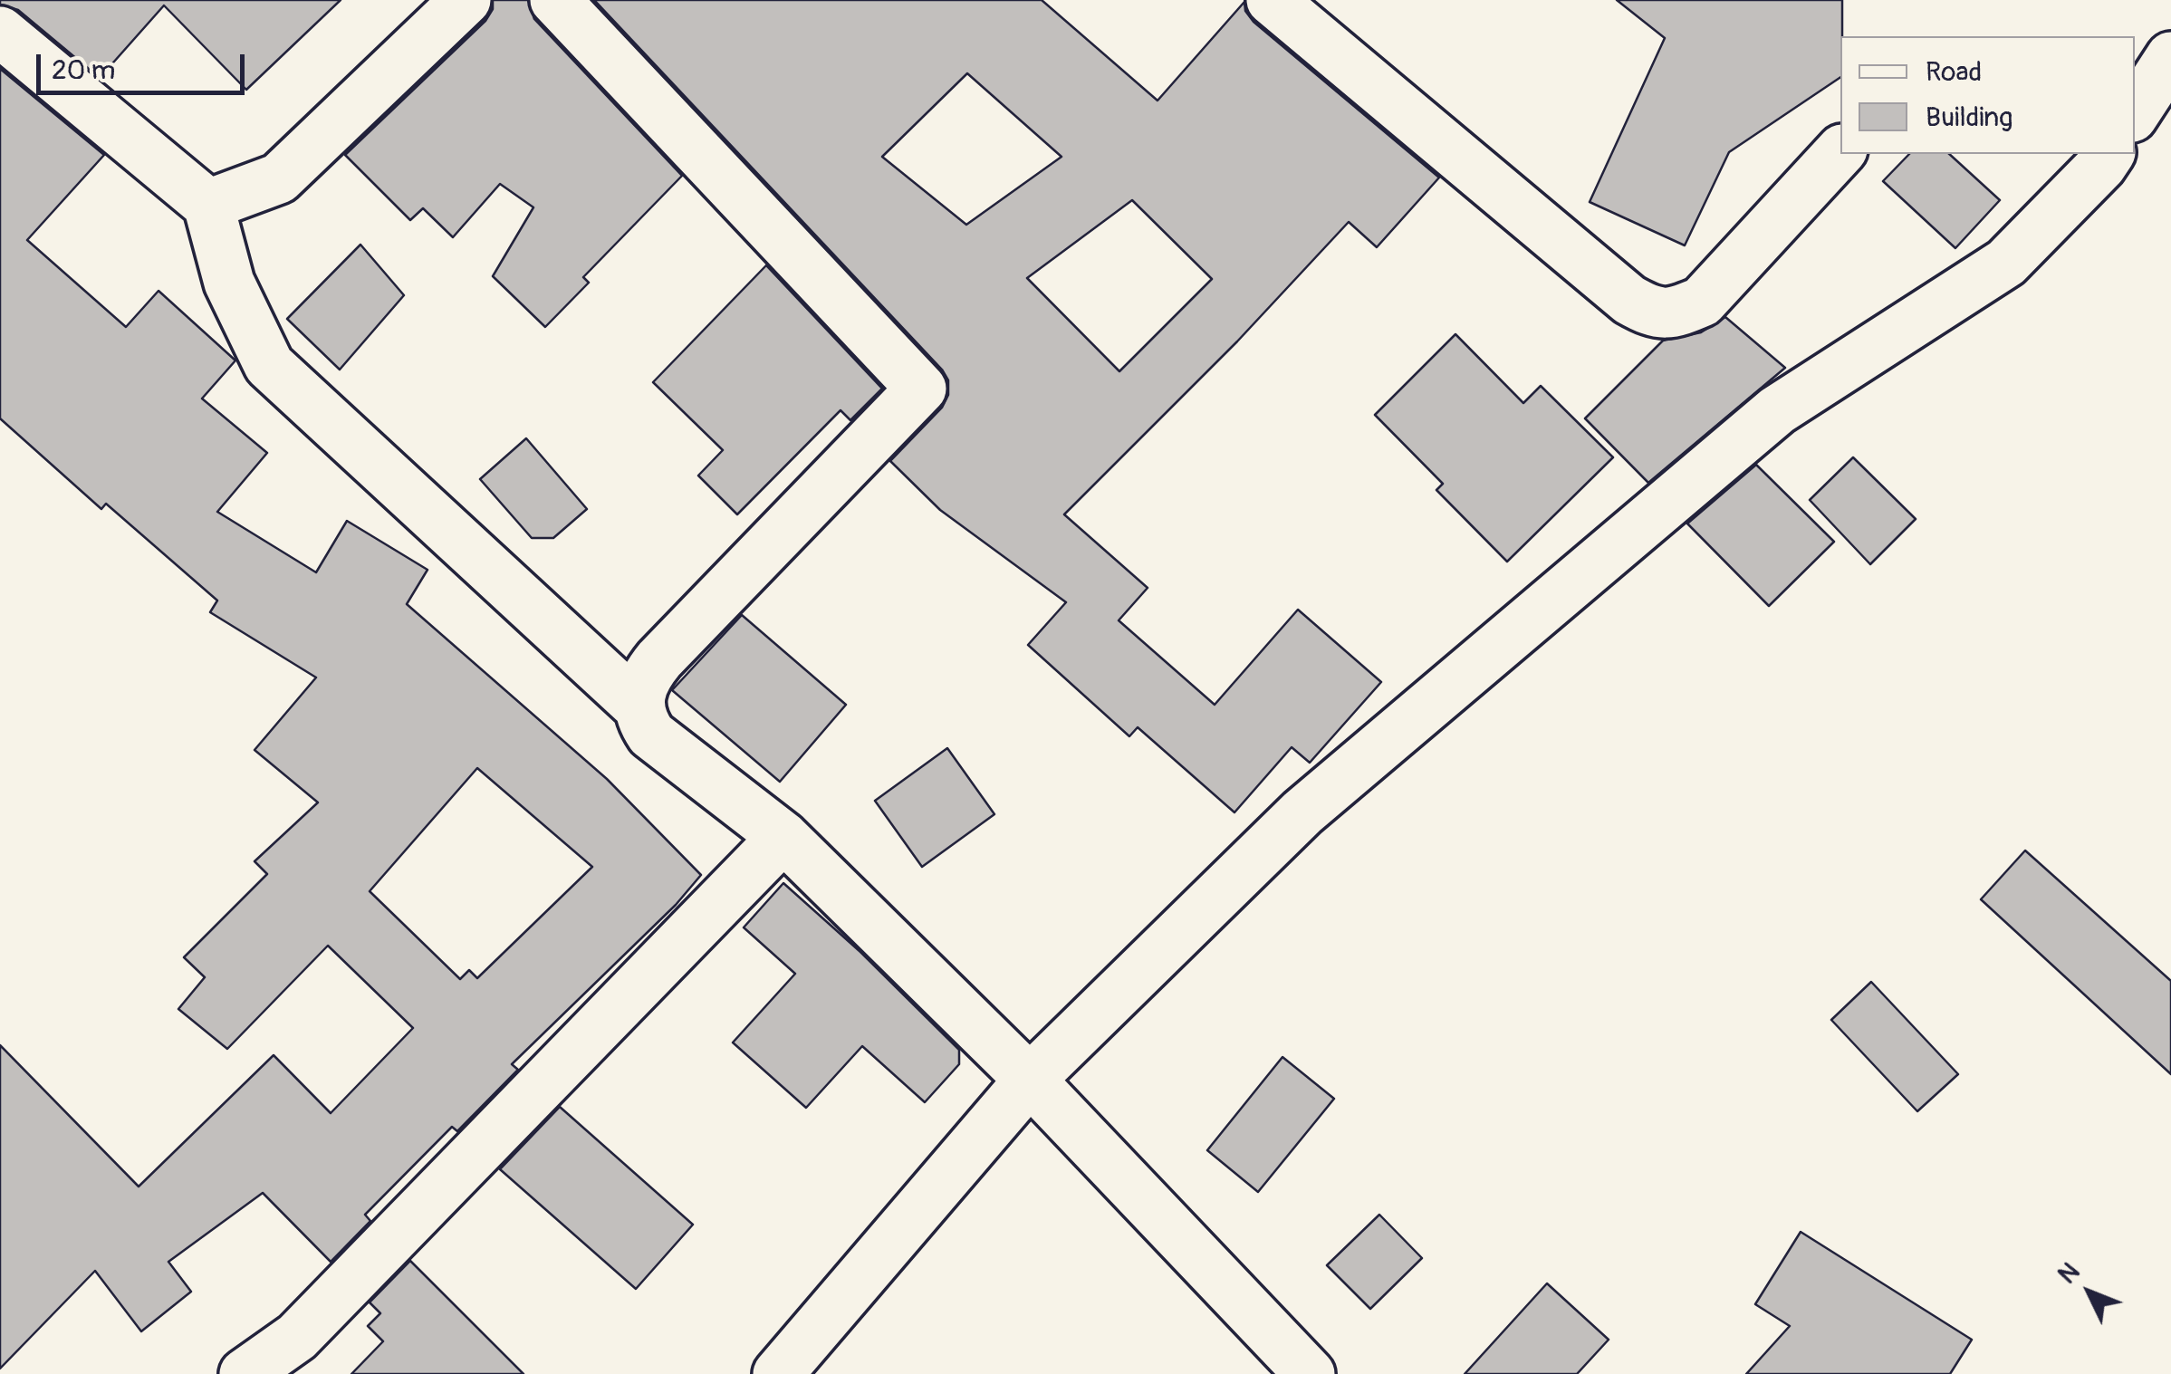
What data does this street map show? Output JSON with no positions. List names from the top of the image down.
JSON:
{
  "legend": ["Road", "Building"],
  "scale_bar": "20 m",
  "north": "top left"
}
